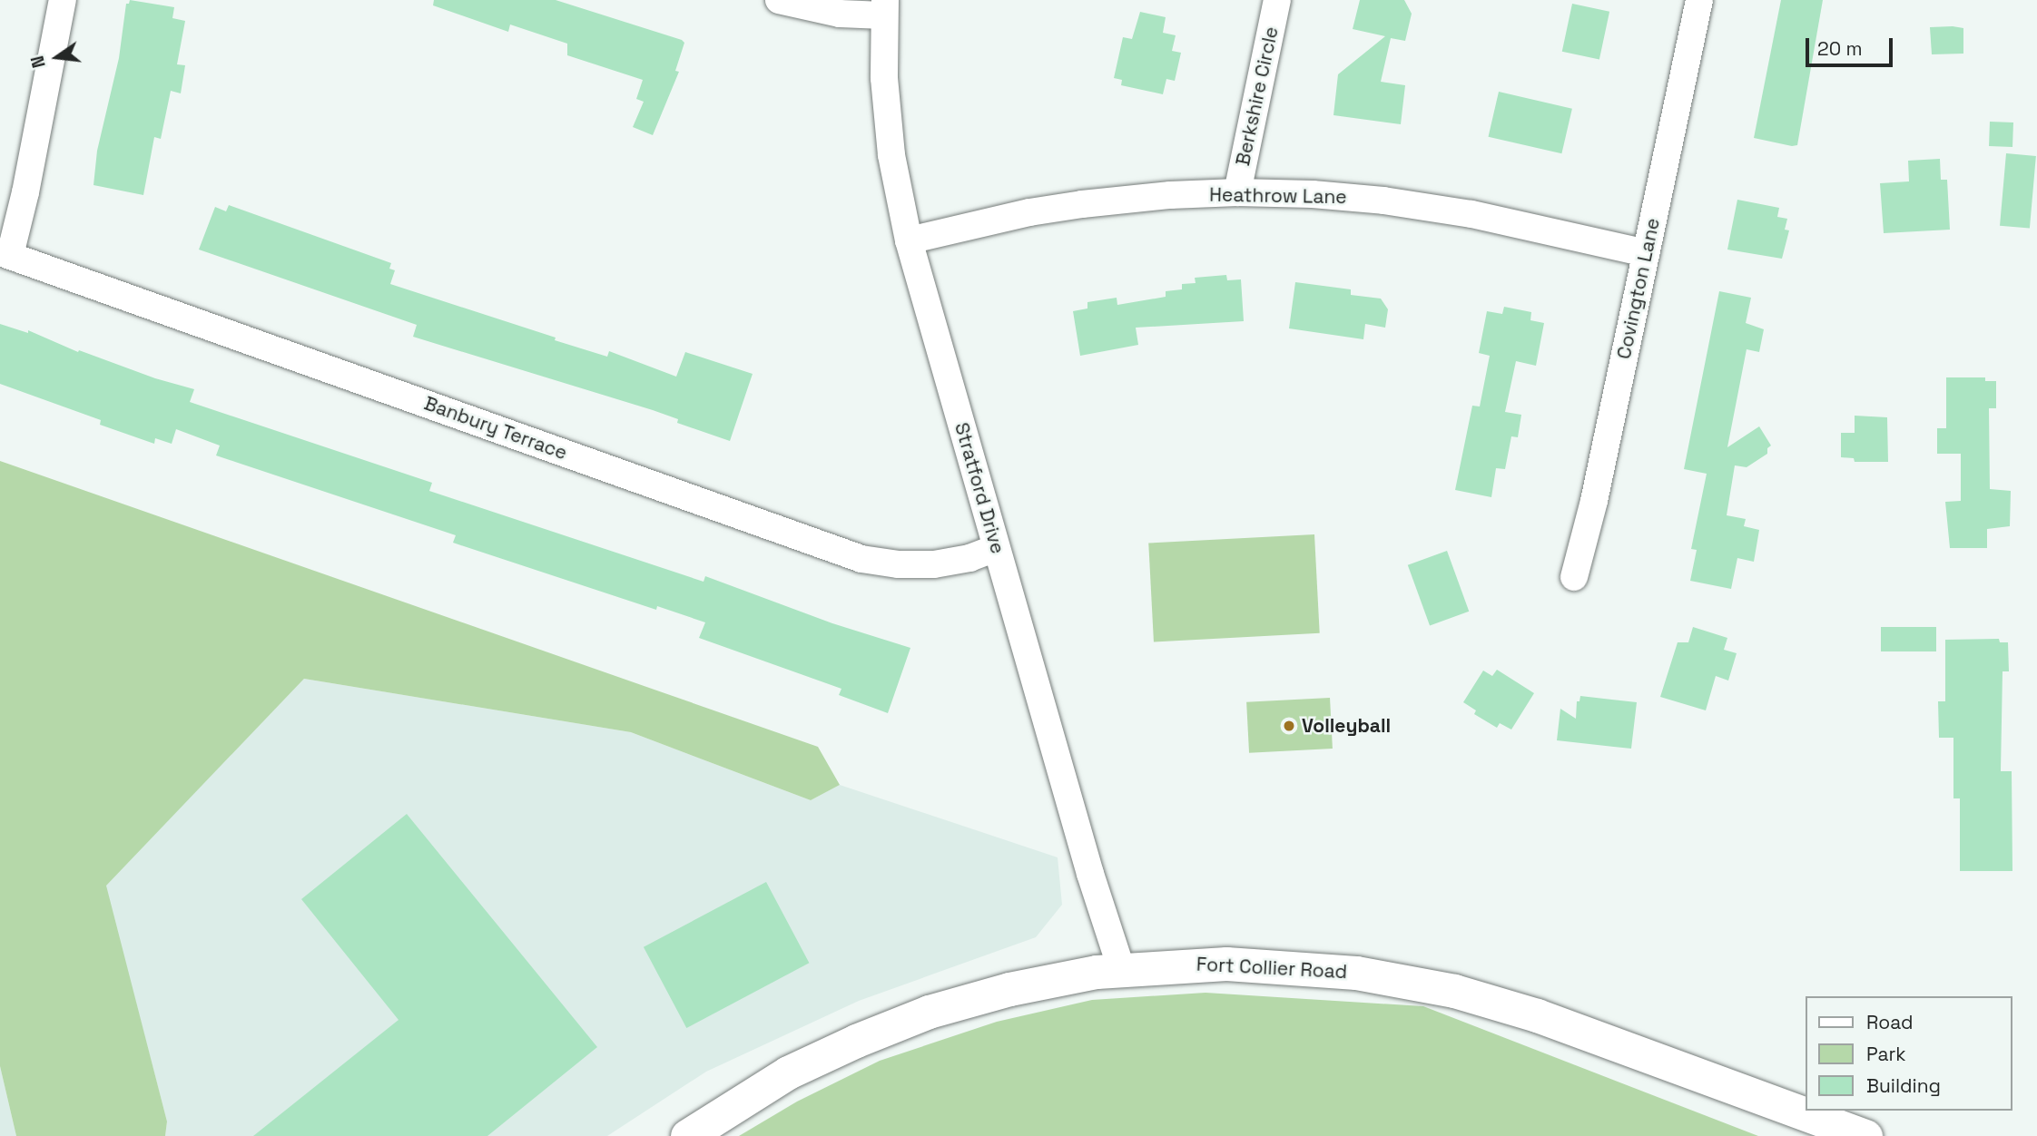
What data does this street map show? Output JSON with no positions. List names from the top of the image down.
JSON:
{
  "streets": {
    "street": [
      "Berkshire Circle",
      "Heathrow Lane",
      "Covington Lane",
      "Banbury Terrace",
      "Stratford Drive",
      "Fort Collier Road"
    ]
  },
  "crossings": [
    ["Berkshire Circle", "Heathrow Lane"],
    ["Heathrow Lane", "Covington Lane"],
    ["Heathrow Lane", "Stratford Drive"],
    ["Banbury Terrace", "Stratford Drive"],
    ["Stratford Drive", "Fort Collier Road"]
  ],
  "places": ["Volleyball"],
  "legend": ["Road", "Park", "Building"],
  "scale_bar": "20 m",
  "north": "left"
}
